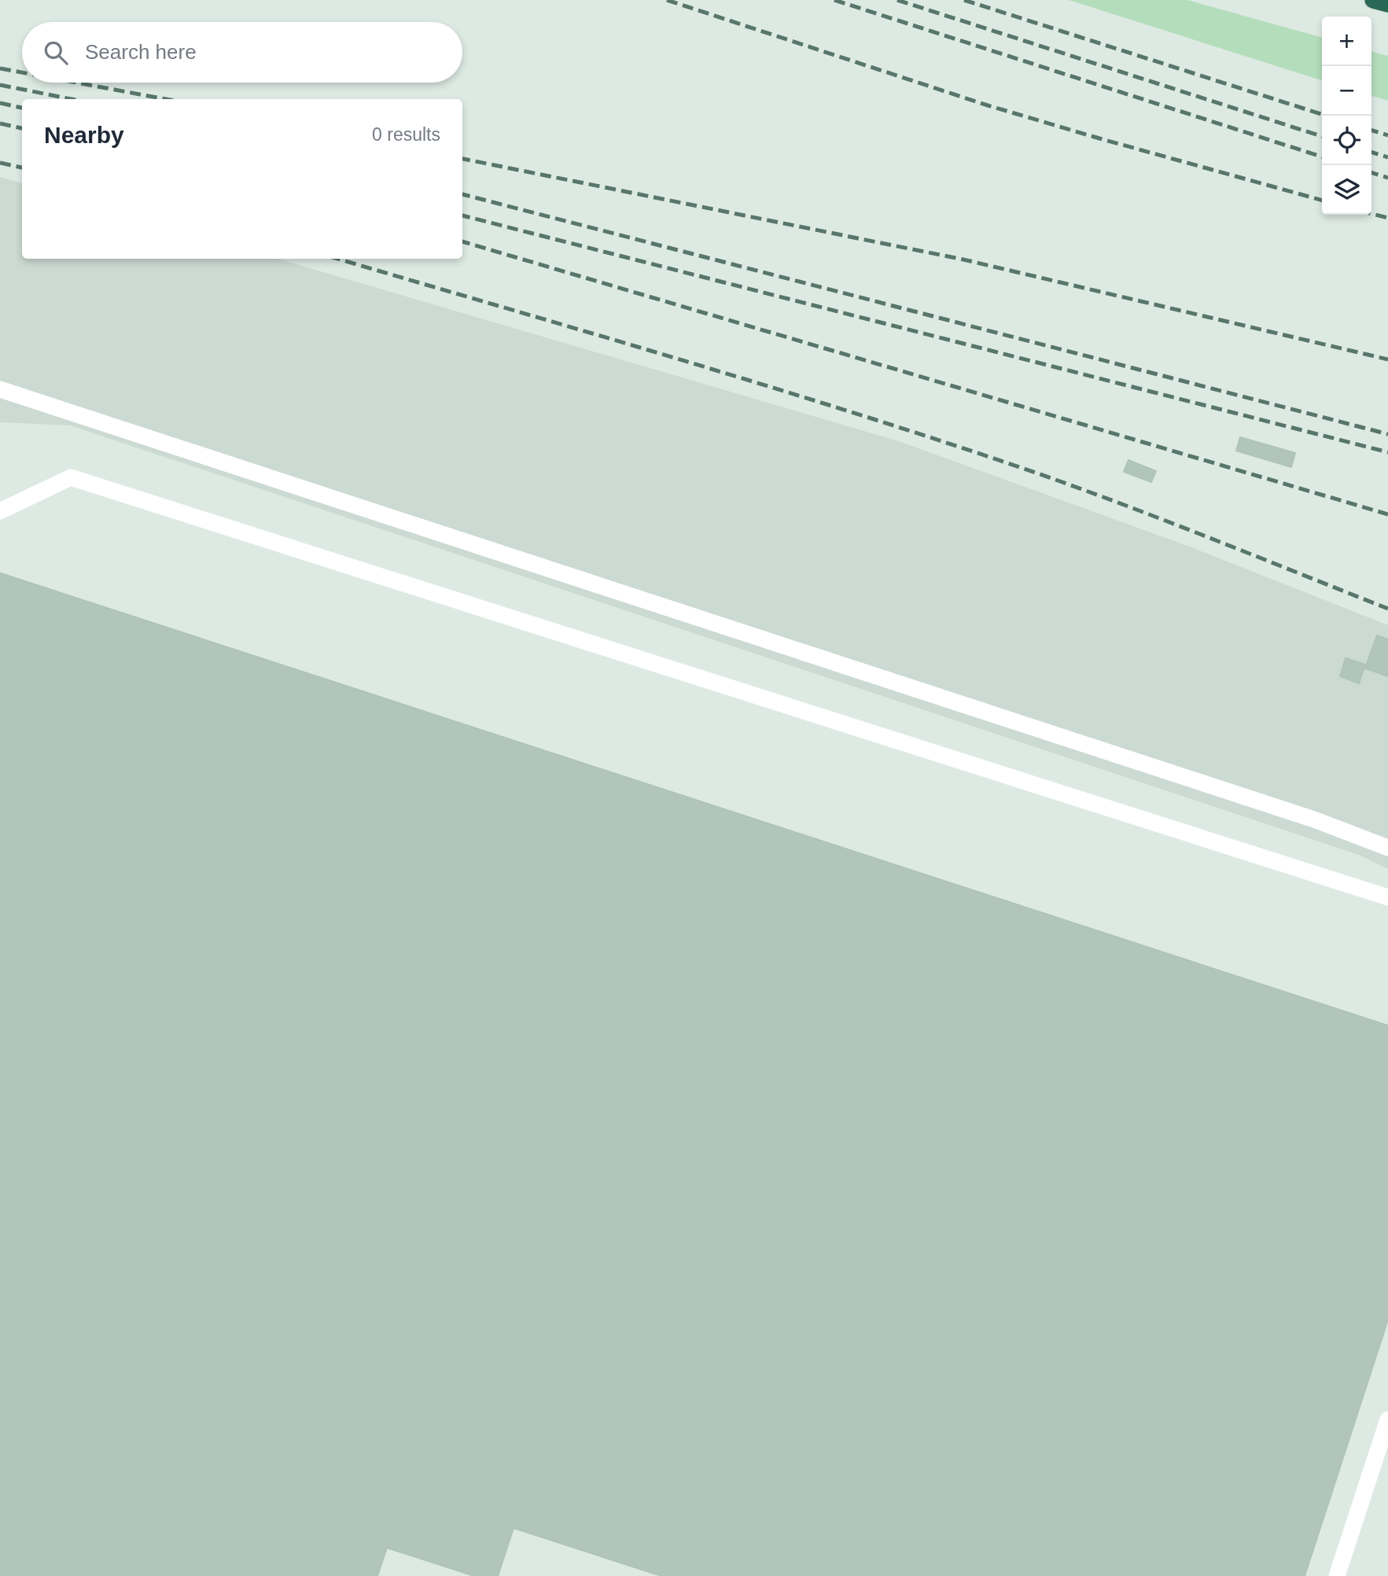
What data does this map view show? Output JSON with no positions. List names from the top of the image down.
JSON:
{
  "page": {
    "map_buttons": ["+", "−"],
    "search": "Search here",
    "heading": ["Nearby", "0 results"]
  }
}
